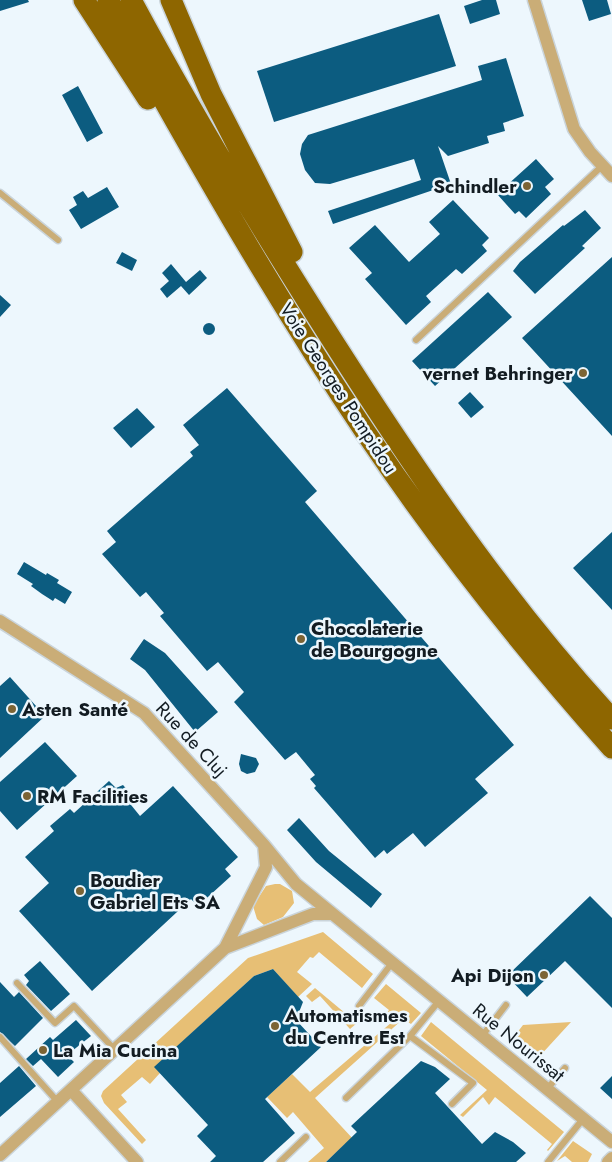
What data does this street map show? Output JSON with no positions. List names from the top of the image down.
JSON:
{
  "streets": {
    "highway": ["Voie Georges Pompidou"],
    "street": ["Rue de Cluj", "Rue Nourissat"]
  },
  "crossings": [
    ["Rue de Cluj", "Rue Nourissat"]
  ],
  "places": [
    "Schindler",
    "vernet Behringer",
    "Chocolaterie de Bourgogne",
    "Asten Santé",
    "RM Facilities",
    "Boudier Gabriel Ets SA",
    "Api Dijon",
    "Automatismes du Centre Est",
    "La Mia Cucina"
  ]
}
